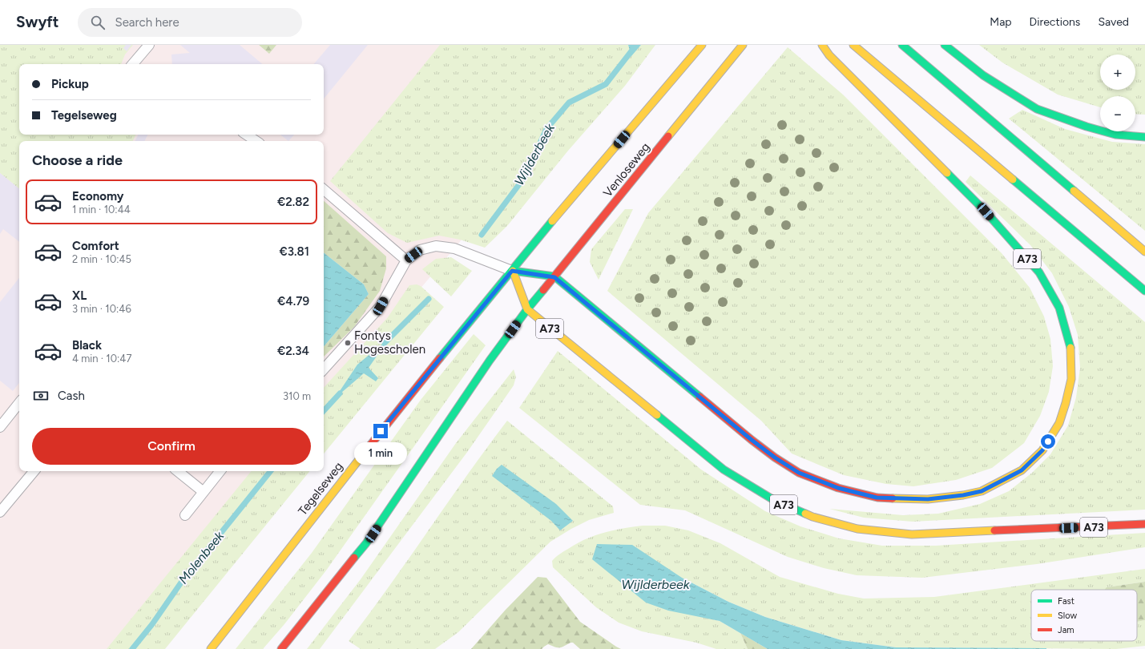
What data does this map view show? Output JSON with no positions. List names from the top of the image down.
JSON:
{
  "streets": {
    "main road": ["Venloseweg", "A73", "Tegelseweg"]
  },
  "crossings": [
    ["Venloseweg", "A73"],
    ["Venloseweg", "Tegelseweg"]
  ],
  "water": ["Wijlderbeek", "Molenbeek"],
  "places": ["Fontys Hogescholen"],
  "legend": ["Fast", "Slow", "Jam"],
  "page": {
    "header": "Swyft",
    "search": "Search here",
    "nav": ["Map", "Directions", "Saved"],
    "map_buttons": ["+", "−"],
    "banner": ["Pickup", "Tegelseweg"],
    "heading": "Choose a ride",
    "list": [
      {
        "name": "Economy",
        "note": "1 min · 10:44",
        "value": "€2.82"
      },
      {
        "name": "Comfort",
        "note": "2 min · 10:45",
        "value": "€3.81"
      },
      {
        "name": "XL",
        "note": "3 min · 10:46",
        "value": "€4.79"
      },
      {
        "name": "Black",
        "note": "4 min · 10:47",
        "value": "€2.34"
      }
    ],
    "pay": ["Cash", "310 m"],
    "buttons": "Confirm",
    "bubble": "1 min"
  }
}
